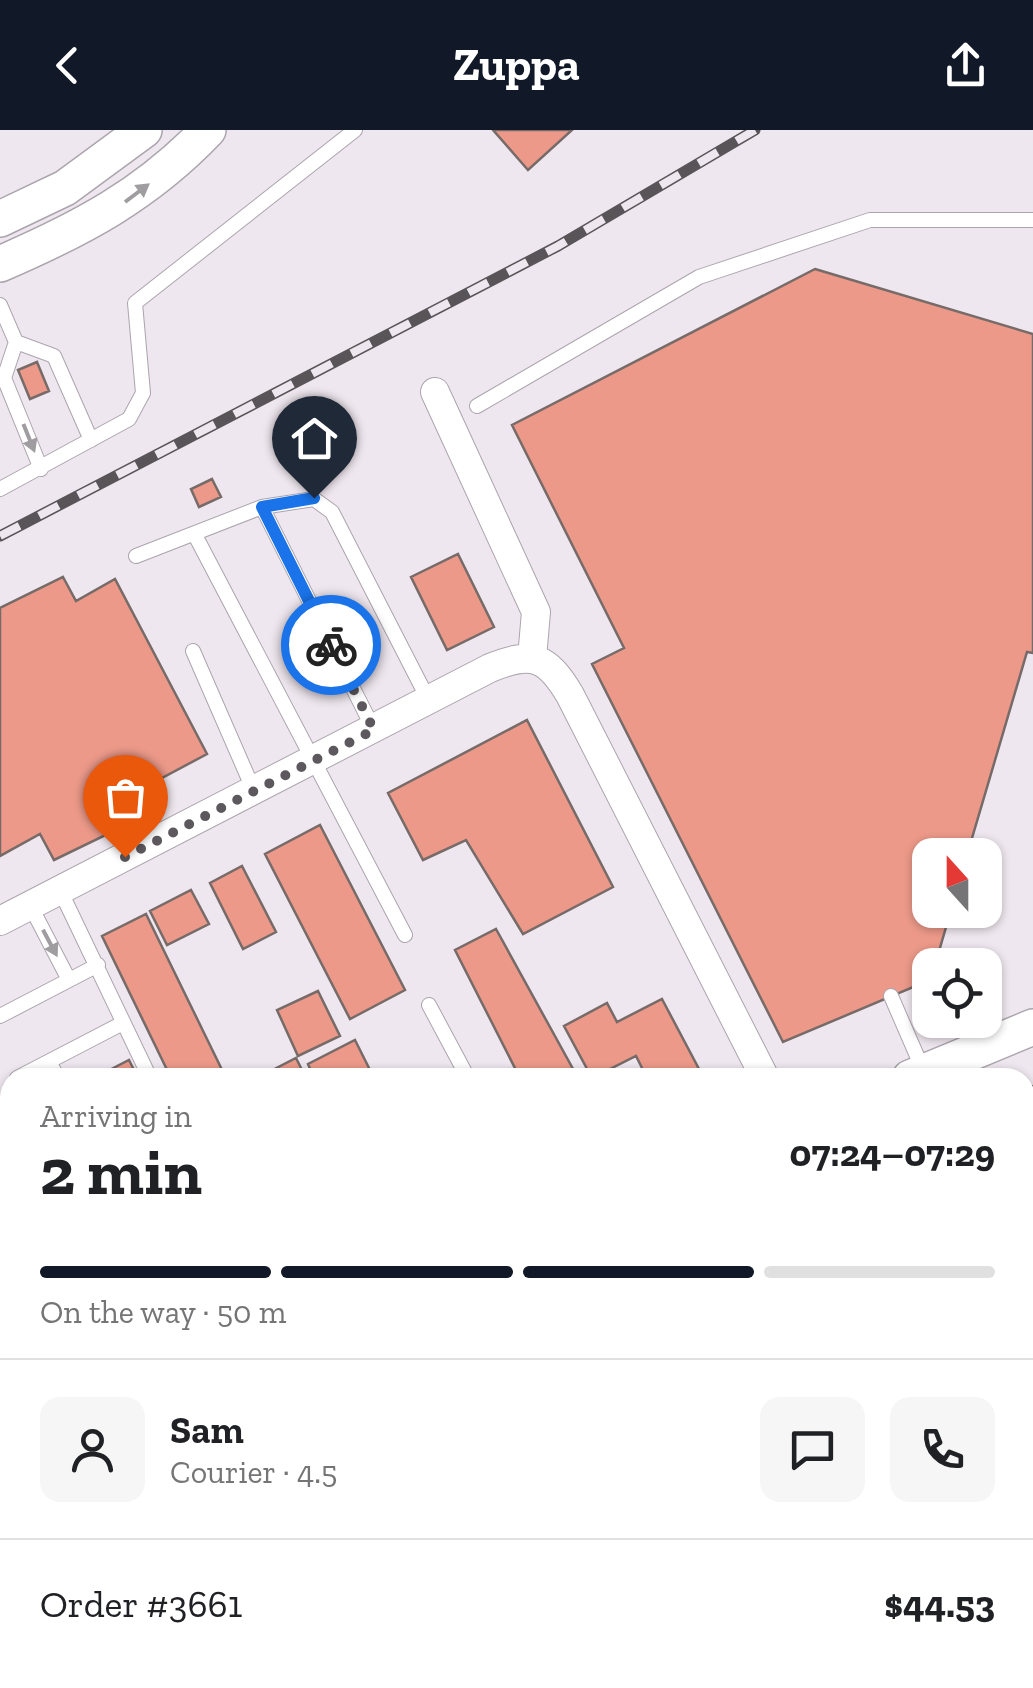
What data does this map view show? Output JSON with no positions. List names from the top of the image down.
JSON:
{
  "north": "top",
  "page": {
    "header": "Zuppa",
    "heading": ["2 min", "Arriving in", "07:24–07:29"],
    "panel": [
      "Sam",
      "Courier · 4.5",
      "Order #3661",
      "$44.53"
    ],
    "bar": "On the way · 50 m"
  }
}
